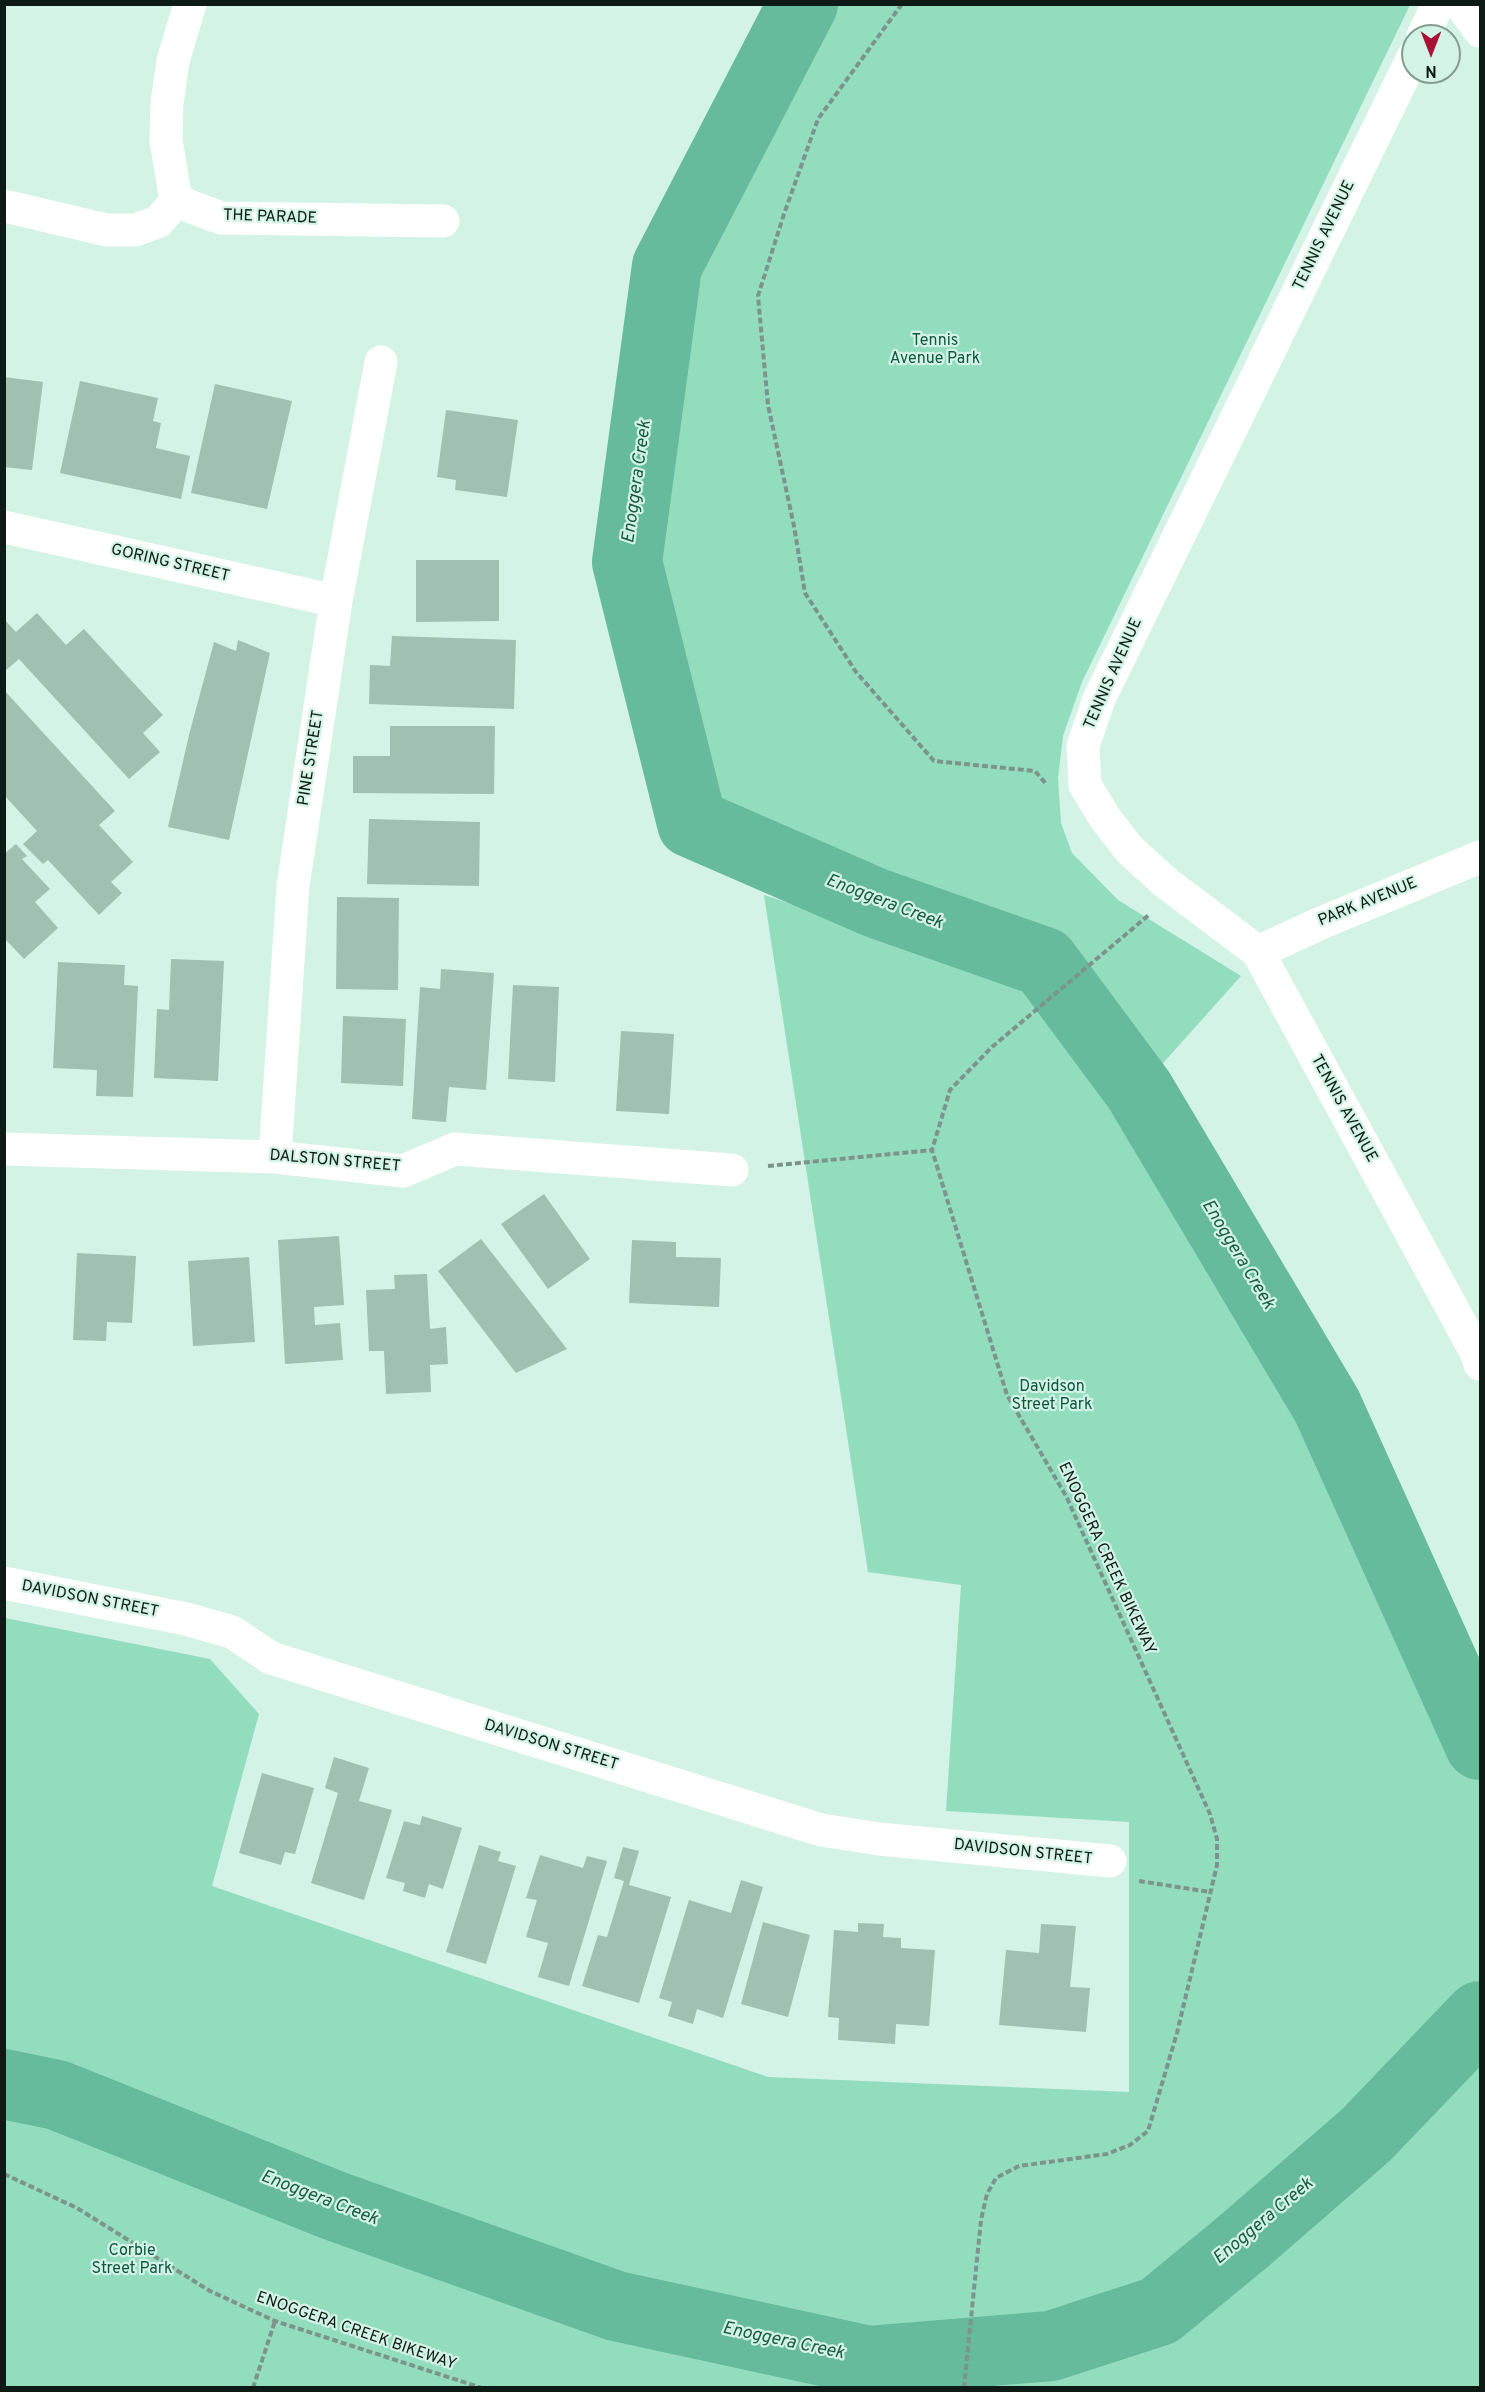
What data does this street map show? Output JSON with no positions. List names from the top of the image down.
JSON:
{
  "streets": {
    "street": [
      "THE PARADE",
      "TENNIS AVENUE",
      "GORING STREET",
      "PINE STREET",
      "PARK AVENUE",
      "DALSTON STREET",
      "DAVIDSON STREET"
    ],
    "path": ["ENOGGERA CREEK BIKEWAY"]
  },
  "crossings": [
    ["TENNIS AVENUE", "PARK AVENUE"],
    ["GORING STREET", "PINE STREET"],
    ["PINE STREET", "DALSTON STREET"]
  ],
  "water": ["Enoggera Creek"],
  "parks": ["Tennis Avenue Park", "Davidson Street Park", "Corbie Street Park"],
  "north": "bottom"
}
